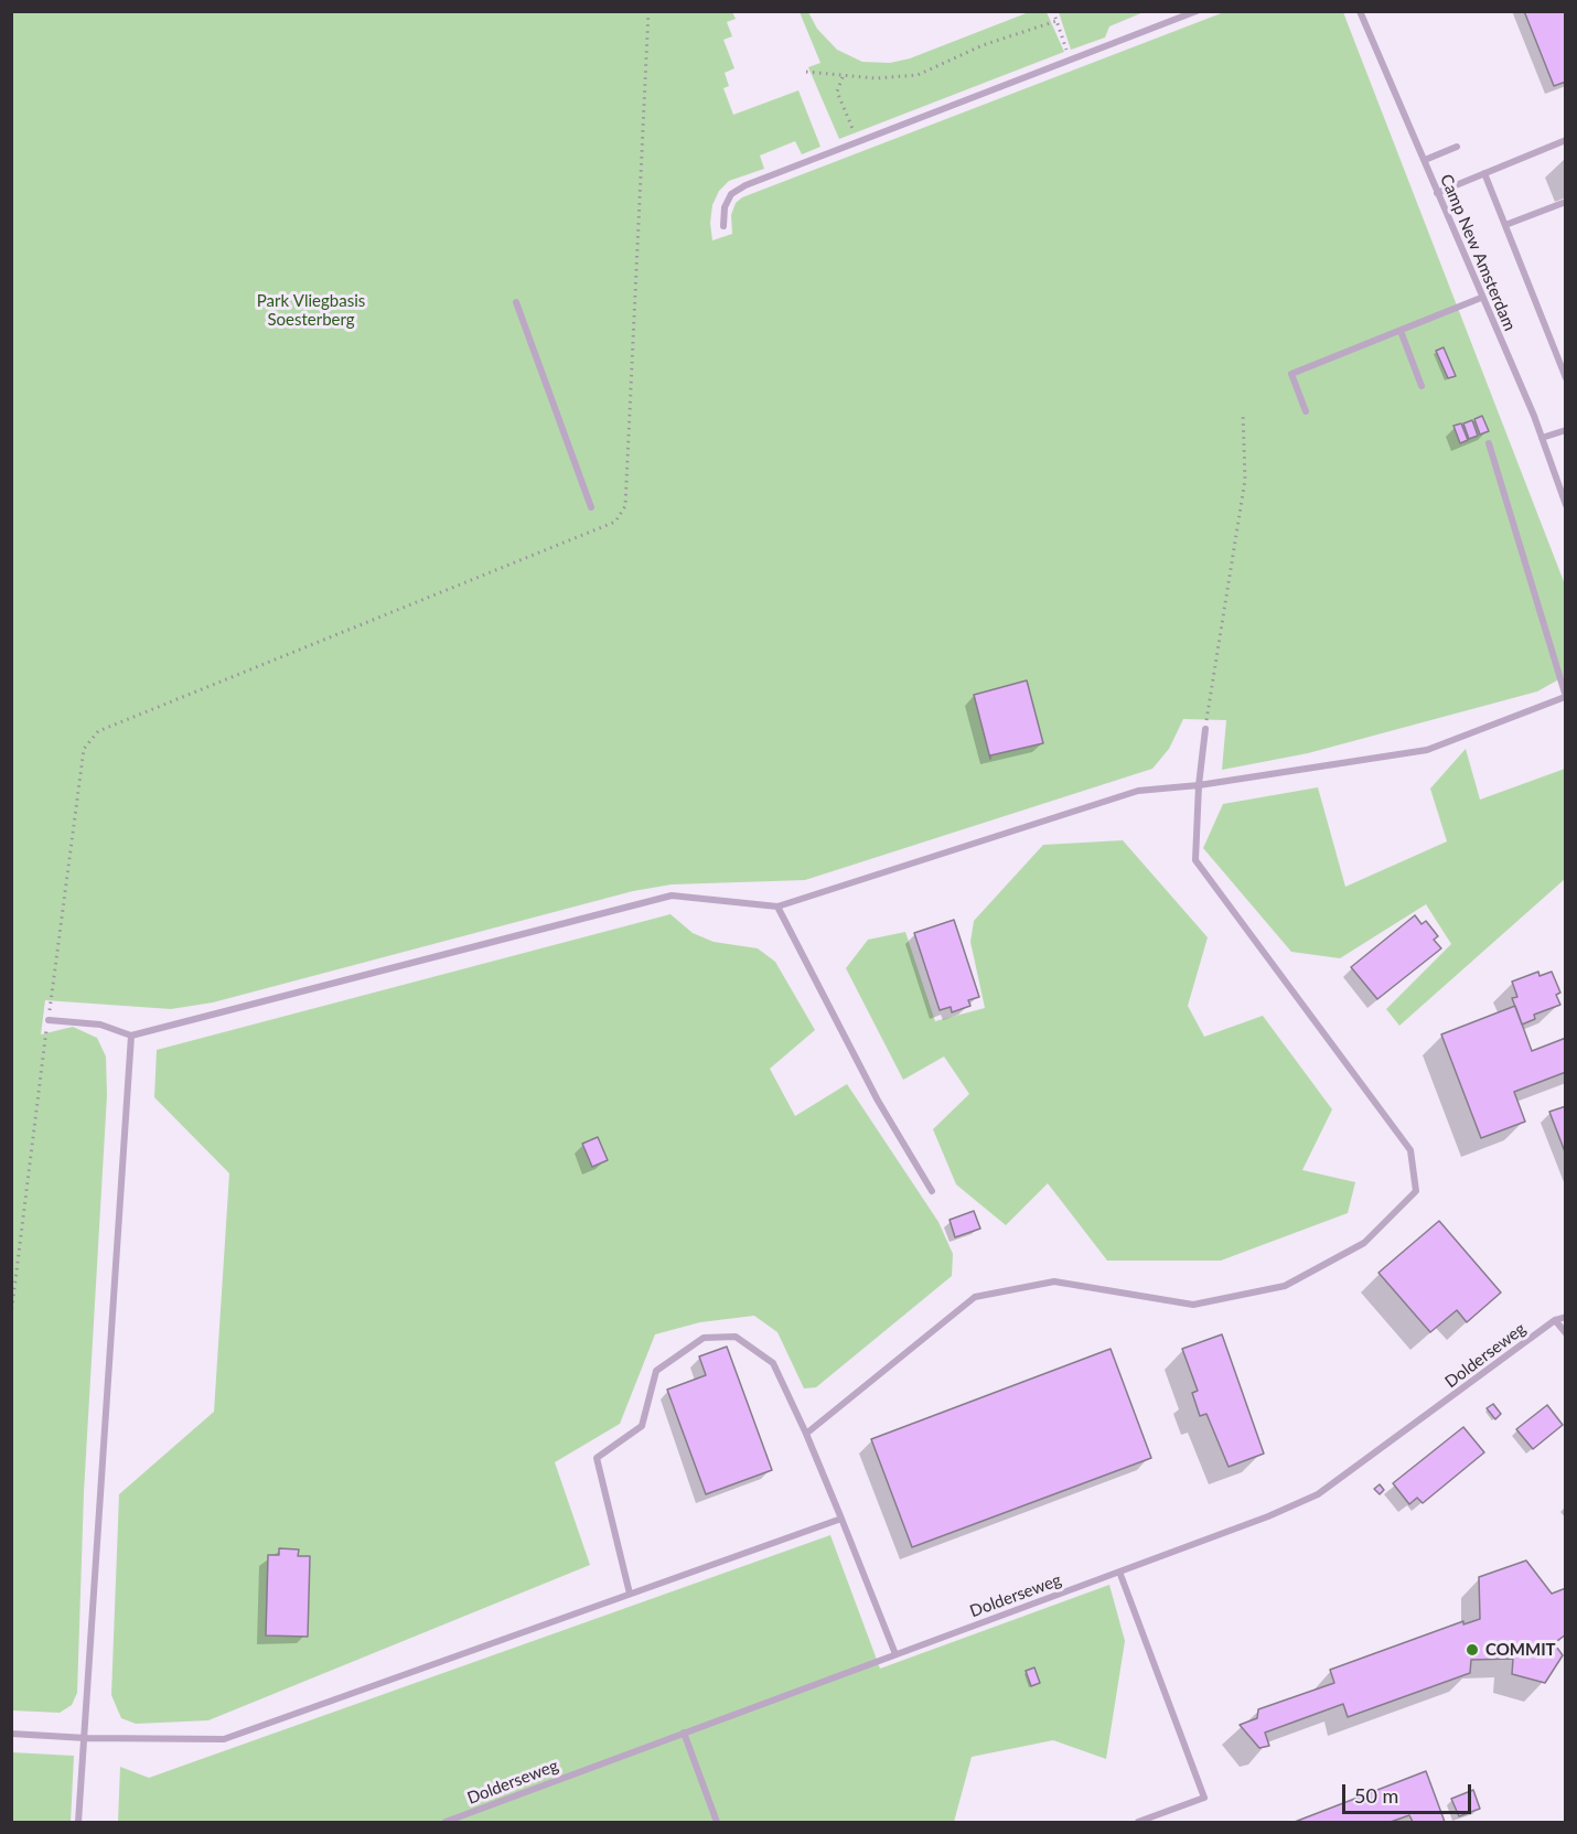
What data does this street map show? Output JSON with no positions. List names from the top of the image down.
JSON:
{
  "streets": {
    "lane": ["Camp New Amsterdam", "Dolderseweg"]
  },
  "parks": ["Park Vliegbasis Soesterberg"],
  "places": ["COMMIT"],
  "scale_bar": "50 m"
}
